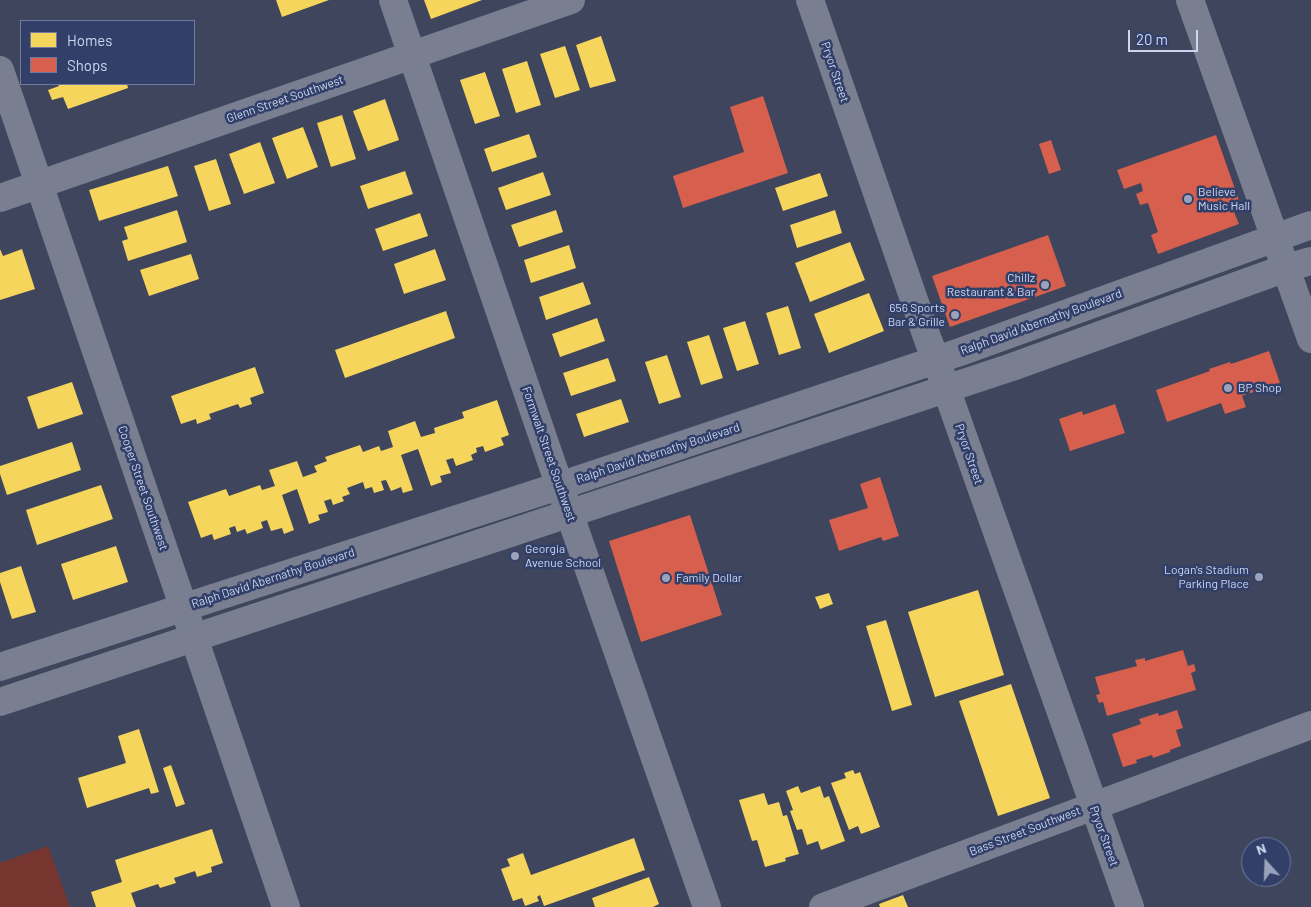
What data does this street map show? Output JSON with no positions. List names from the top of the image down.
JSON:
{
  "streets": {
    "main road": [
      "Pryor Street",
      "Glenn Street Southwest",
      "Ralph David Abernathy Boulevard",
      "Formwalt Street Southwest",
      "Cooper Street Southwest",
      "Bass Street Southwest"
    ]
  },
  "crossings": [
    ["Pryor Street", "Ralph David Abernathy Boulevard"],
    ["Pryor Street", "Bass Street Southwest"],
    ["Glenn Street Southwest", "Formwalt Street Southwest"],
    ["Glenn Street Southwest", "Cooper Street Southwest"],
    ["Ralph David Abernathy Boulevard", "Formwalt Street Southwest"],
    ["Ralph David Abernathy Boulevard", "Cooper Street Southwest"]
  ],
  "places": [
    "Believe Music Hall",
    "Chillz Restaurant & Bar",
    "656 Sports Bar & Grille",
    "BP Shop",
    "Georgia Avenue School",
    "Logan's Stadium Parking Place",
    "Family Dollar"
  ],
  "legend": ["Homes", "Shops"],
  "scale_bar": "20 m",
  "north": "top"
}
